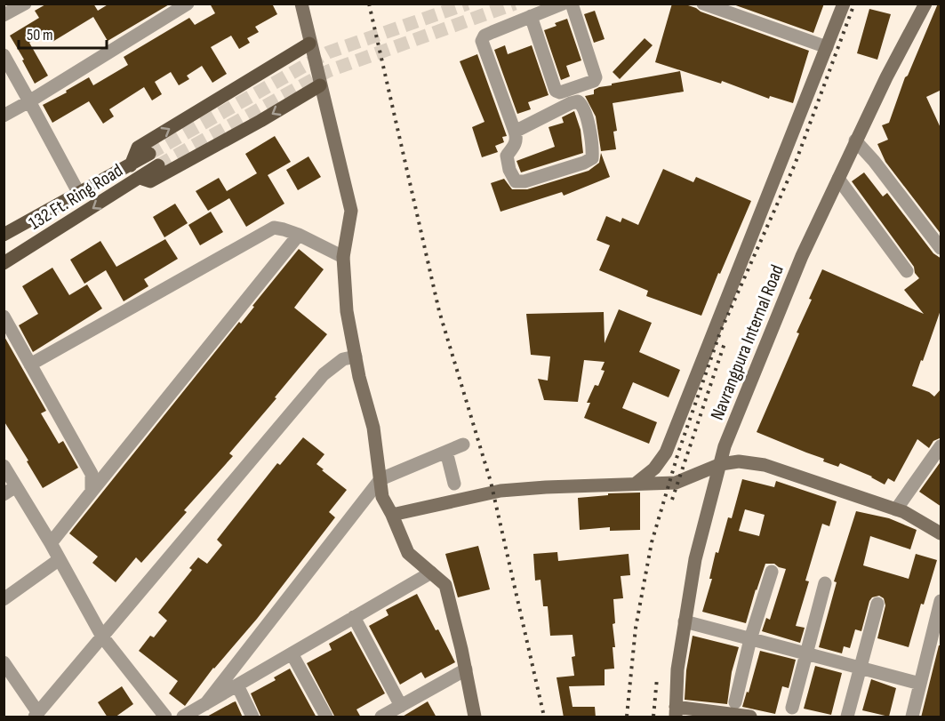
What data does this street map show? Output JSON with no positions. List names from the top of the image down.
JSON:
{
  "streets": {
    "main road": ["132 Ft. Ring Road"],
    "street": ["Navrangpura Internal Road"]
  },
  "scale_bar": "50 m"
}
